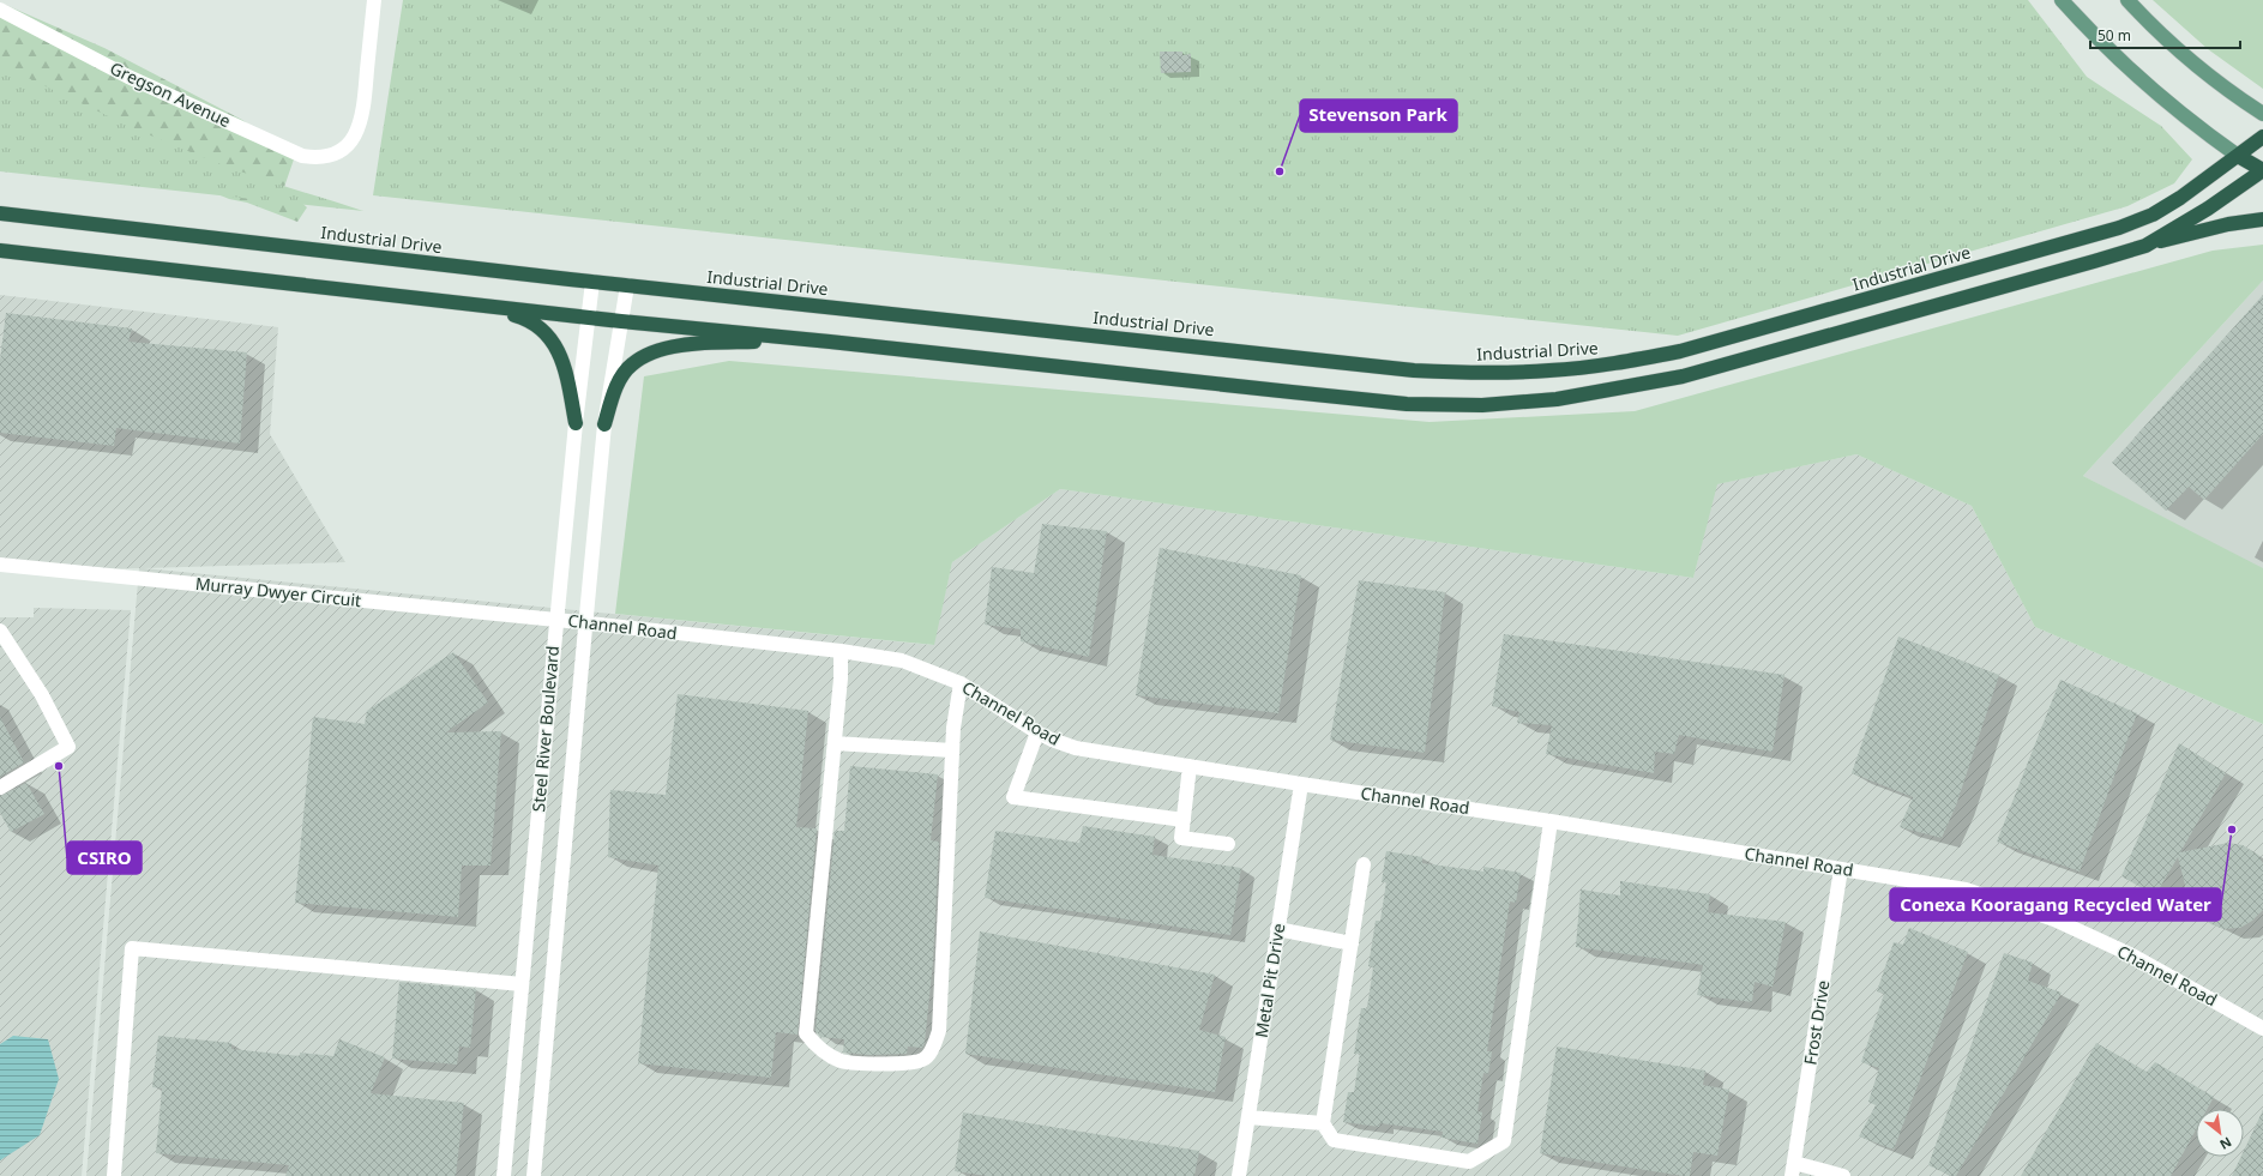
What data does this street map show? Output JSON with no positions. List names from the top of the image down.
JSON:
{
  "streets": {
    "highway": ["Industrial Drive"],
    "street": [
      "Gregson Avenue",
      "Murray Dwyer Circuit",
      "Channel Road",
      "Steel River Boulevard",
      "Metal Pit Drive",
      "Frost Drive"
    ]
  },
  "crossings": [
    ["Industrial Drive", "Steel River Boulevard"],
    ["Murray Dwyer Circuit", "Channel Road"],
    ["Murray Dwyer Circuit", "Steel River Boulevard"],
    ["Channel Road", "Steel River Boulevard"],
    ["Channel Road", "Metal Pit Drive"],
    ["Channel Road", "Frost Drive"]
  ],
  "places": ["Stevenson Park", "CSIRO", "Conexa Kooragang Recycled Water"],
  "scale_bar": "50 m",
  "north": "bottom right"
}
